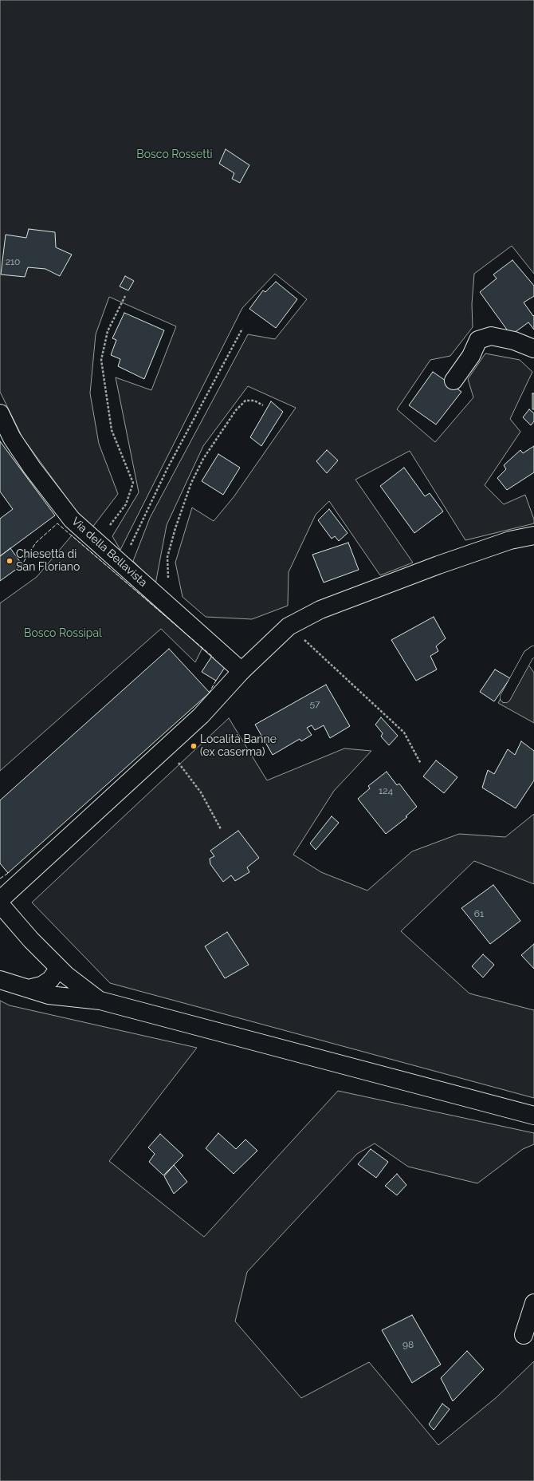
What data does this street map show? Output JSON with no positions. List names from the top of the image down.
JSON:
{
  "streets": {
    "street": ["Via della Bellavista"]
  },
  "parks": ["Bosco Rossetti", "Bosco Rossipal"],
  "places": ["Chiesetta di San Floriano", "Località Banne (ex caserma)"],
  "house_numbers": [
    "210",
    "57",
    "124",
    "61",
    "98"
  ]
}
